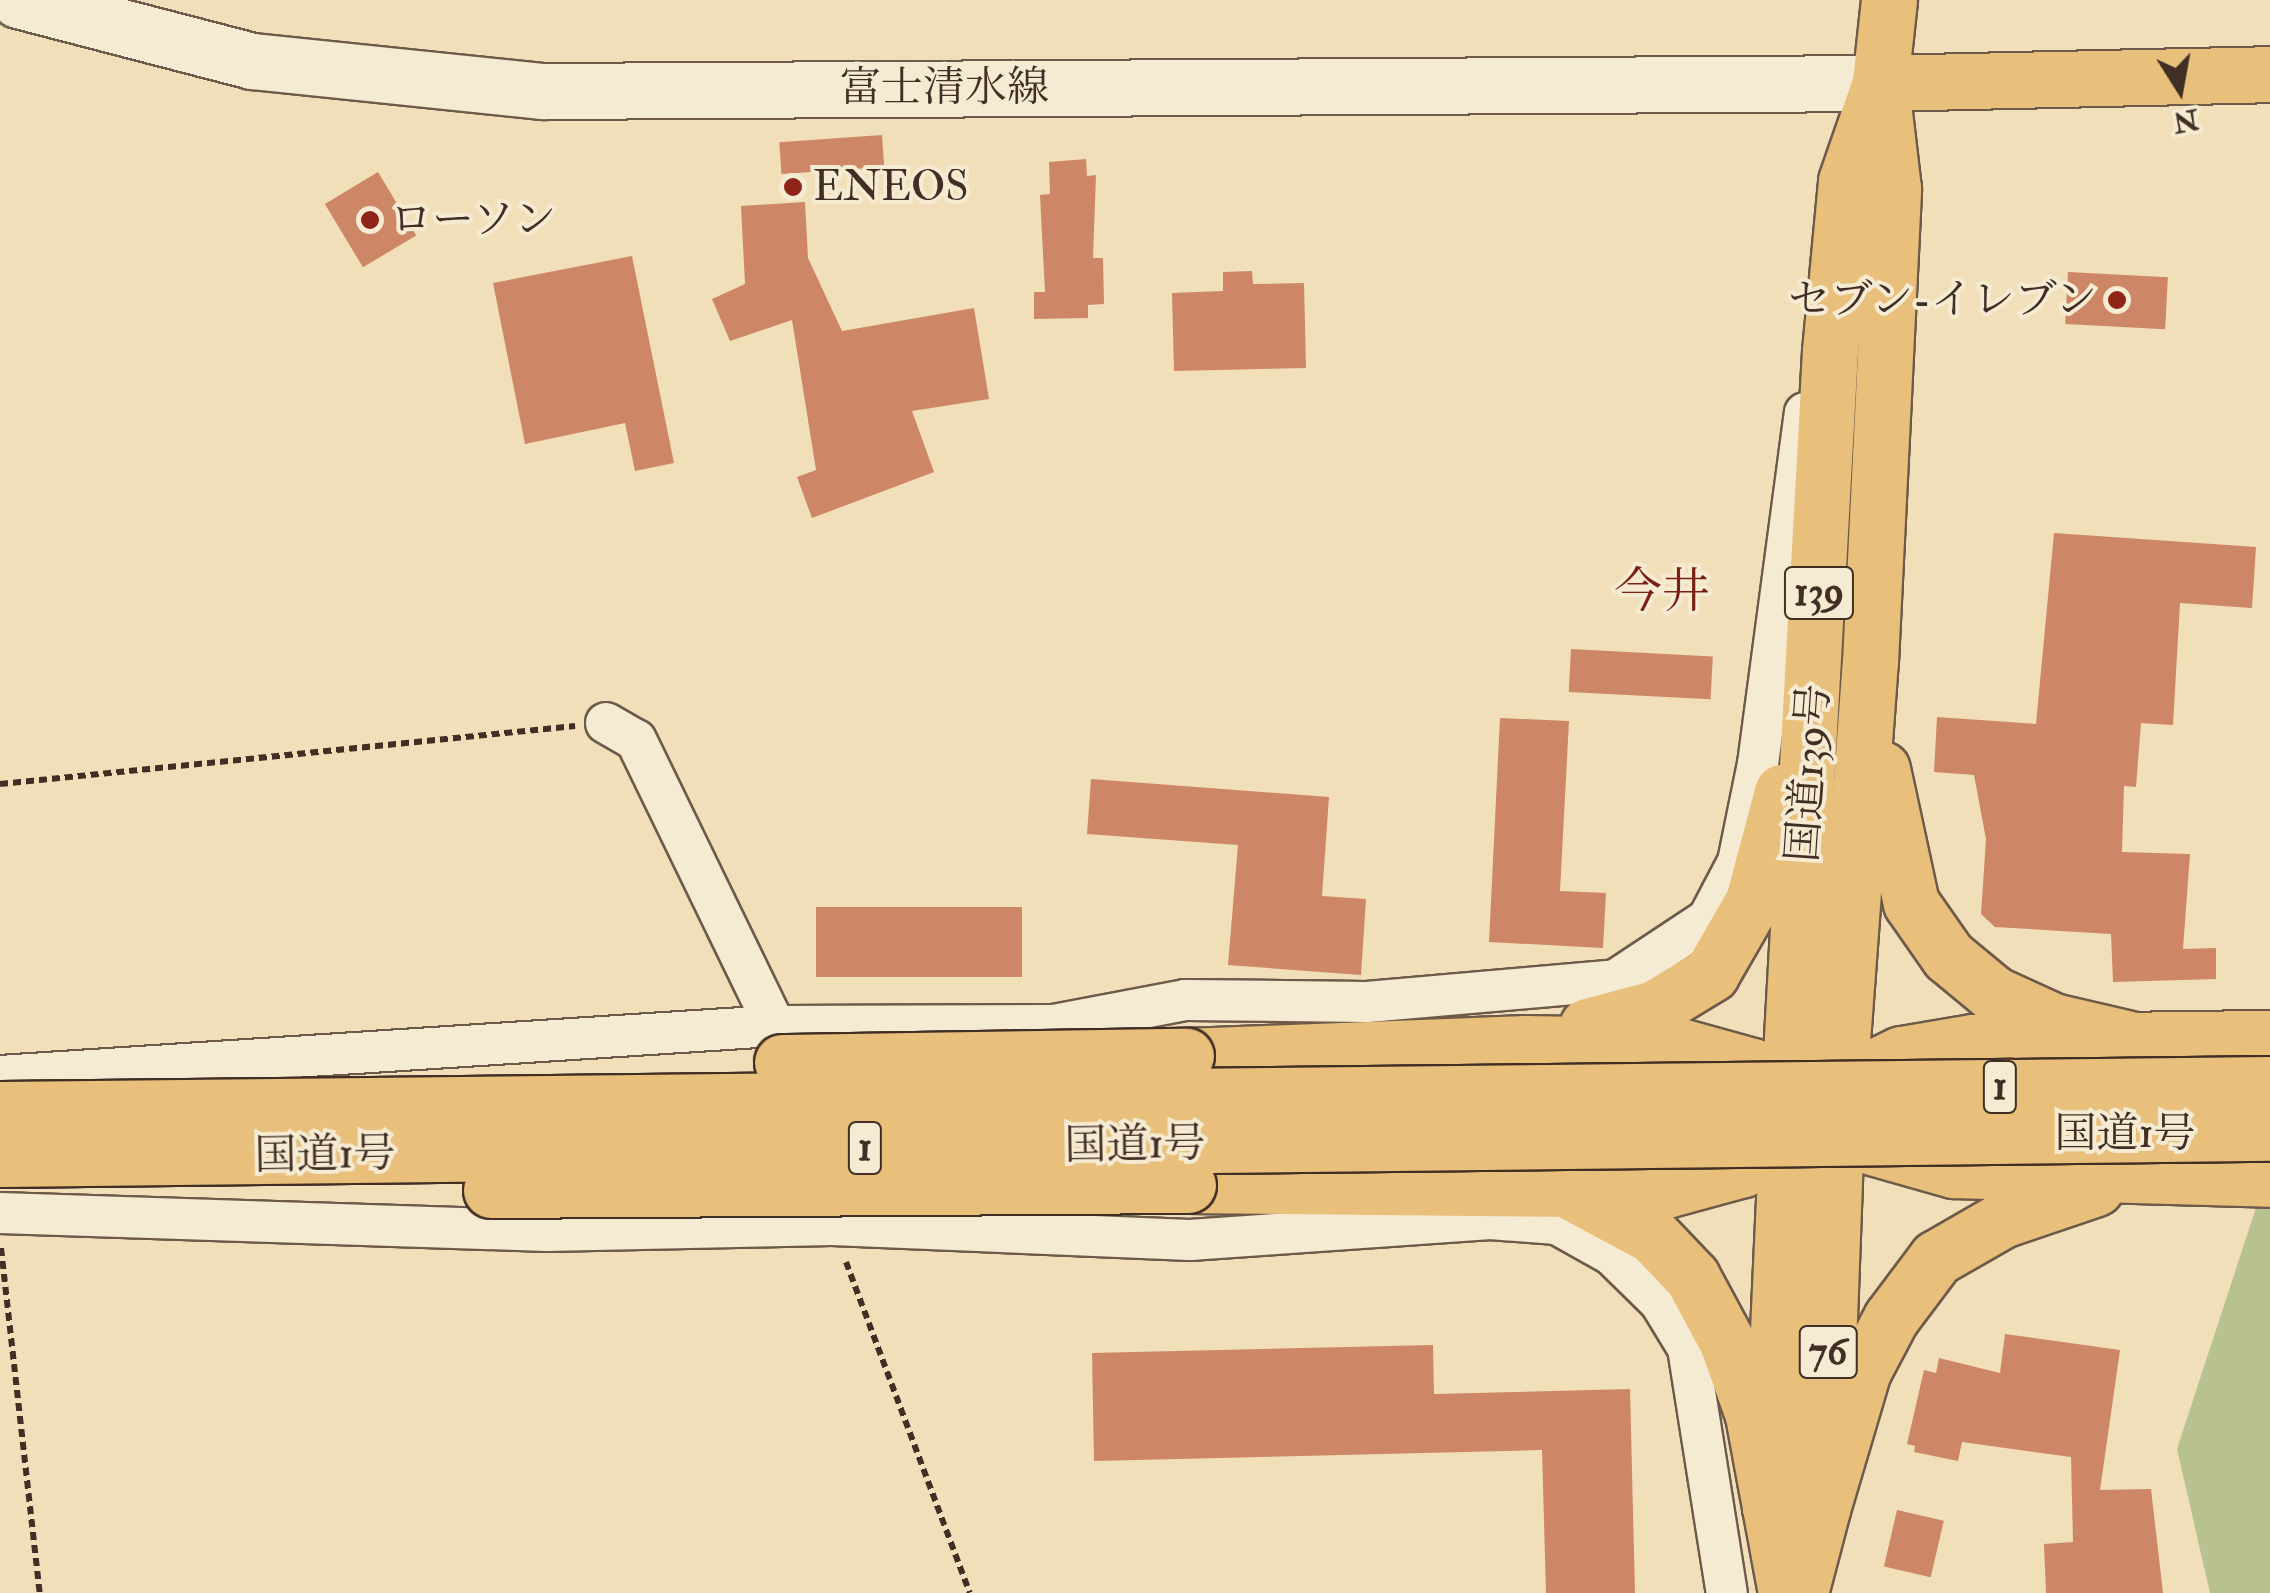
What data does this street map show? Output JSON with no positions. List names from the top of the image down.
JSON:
{
  "streets": {
    "main road": [
      "富士清水線",
      "139",
      "国道139号",
      "1",
      "国道1号",
      "76"
    ]
  },
  "crossings": [
    ["富士清水線", "国道139号"],
    ["国道139号", "1"],
    ["国道139号", "76"],
    ["1", "国道1号"],
    ["1", "76"]
  ],
  "districts": ["今井"],
  "places": ["ENEOS", "ローソン", "セブン-イレブン"],
  "north": "bottom"
}
